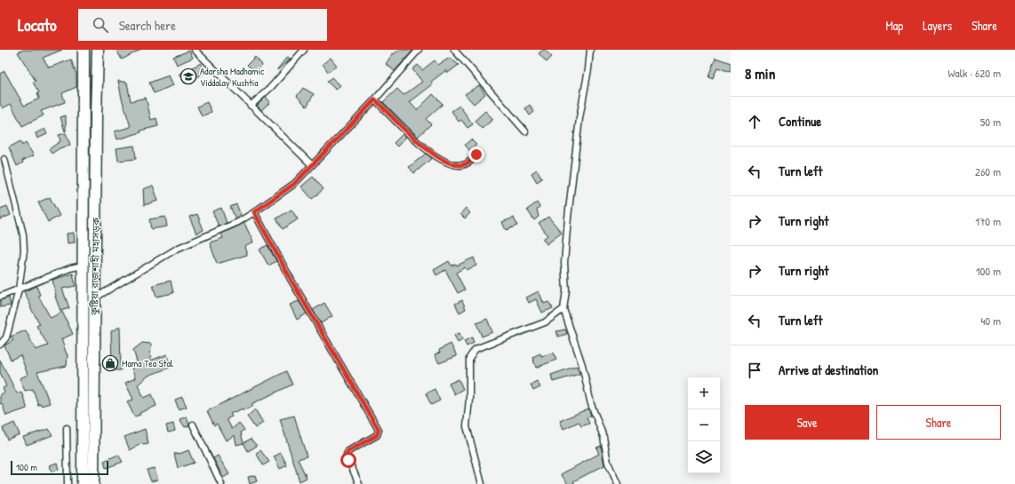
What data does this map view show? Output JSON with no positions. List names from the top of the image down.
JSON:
{
  "streets": {
    "highway": ["কুষ্টিয়া রাজশাহী মহাসড়ক"]
  },
  "places": {
    "school or university": ["Adarsha Madhamic Viddalay Kushtia"],
    "shop": ["Mama Tea Stal"]
  },
  "scale_bar": "100 m",
  "page": {
    "header": "Locato",
    "search": "Search here",
    "nav": ["Map", "Layers", "Share"],
    "heading": ["8 min", "Walk · 620 m"],
    "list": [
      ["Continue", "50 m"],
      ["Turn left", "260 m"],
      ["Turn right", "170 m"],
      ["Turn right", "100 m"],
      ["Turn left", "40 m"],
      "Arrive at destination"
    ],
    "map_buttons": ["+", "−"],
    "buttons": ["Save", "Share"],
    "scale": "100 m"
  }
}
